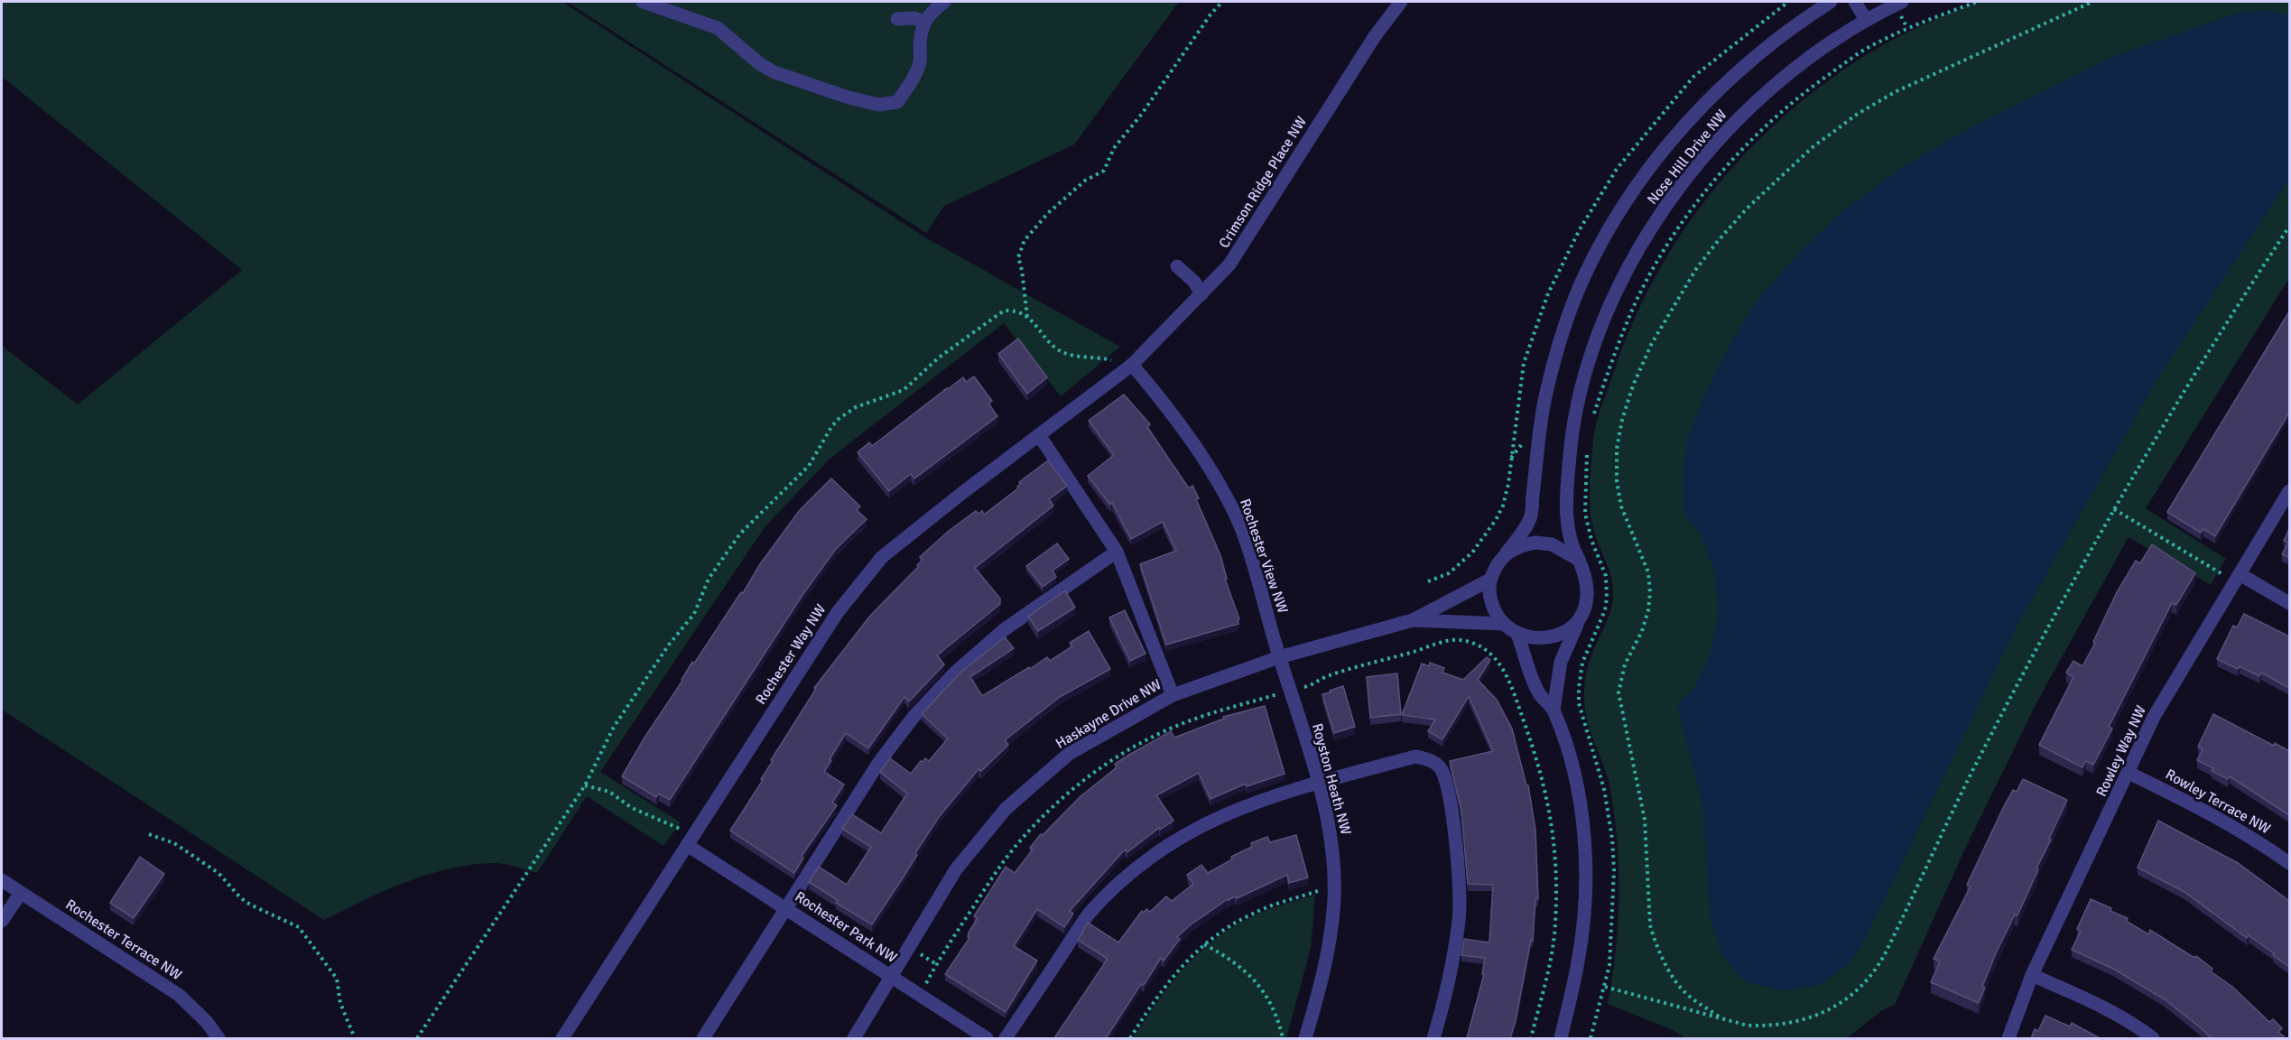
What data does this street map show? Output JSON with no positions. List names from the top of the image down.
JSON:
{
  "streets": {
    "street": [
      "Nose Hill Drive NW",
      "Crimson Ridge Place NW",
      "Rochester View NW",
      "Rochester Way NW",
      "Haskayne Drive NW",
      "Rowley Way NW",
      "Royston Heath NW",
      "Rowley Terrace NW",
      "Rochester Park NW",
      "Rochester Terrace NW"
    ]
  },
  "crossings": [
    ["Nose Hill Drive NW", "Haskayne Drive NW"],
    ["Crimson Ridge Place NW", "Rochester View NW"],
    ["Crimson Ridge Place NW", "Rochester Way NW"],
    ["Rochester View NW", "Rochester Way NW"],
    ["Rochester View NW", "Haskayne Drive NW"],
    ["Rochester View NW", "Royston Heath NW"],
    ["Rochester Way NW", "Rochester Park NW"],
    ["Haskayne Drive NW", "Royston Heath NW"],
    ["Haskayne Drive NW", "Rochester Park NW"],
    ["Rowley Way NW", "Rowley Terrace NW"]
  ]
}
